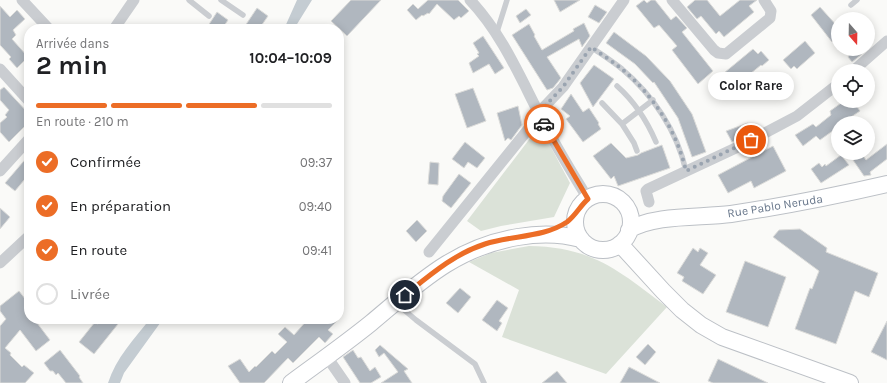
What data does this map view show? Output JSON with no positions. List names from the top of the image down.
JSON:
{
  "streets": {
    "street": ["Rue Pablo Neruda"]
  },
  "places": ["Color Rare"],
  "north": "bottom",
  "page": {
    "heading": ["2 min", "Arrivée dans", "10:04–10:09"],
    "bubble": "Color Rare",
    "bar": "En route · 210 m",
    "list": [
      ["Confirmée", "09:37"],
      ["En préparation", "09:40"],
      ["En route", "09:41"],
      "Livrée"
    ]
  }
}
